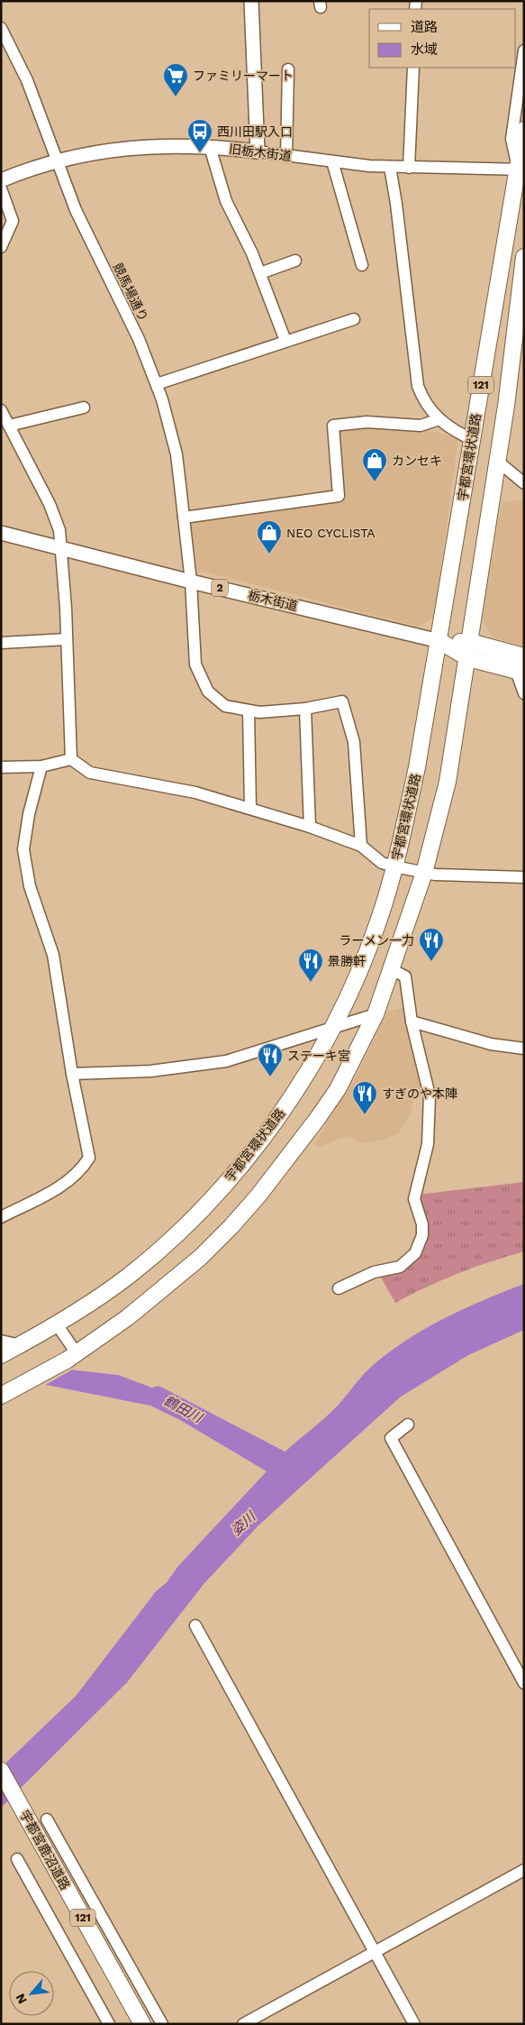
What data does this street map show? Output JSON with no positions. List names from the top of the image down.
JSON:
{
  "streets": {
    "highway": [
      "121",
      "宇都宮環状道路",
      "栃木街道",
      "宇都宮鹿沼道路"
    ],
    "main road": ["旧栃木街道", "2"],
    "street": ["競馬場通り"]
  },
  "crossings": [
    ["旧栃木街道", "競馬場通り"],
    ["旧栃木街道", "宇都宮環状道路"],
    ["競馬場通り", "栃木街道"],
    ["121", "栃木街道"],
    ["宇都宮環状道路", "栃木街道"]
  ],
  "water": ["鶴田川", "姿川"],
  "places": {
    "supermarket": ["ファミリーマート"],
    "bus stop": ["西川田駅入口"],
    "shop": ["カンセキ", "NEO CYCLISTA"],
    "restaurant": [
      "ラーメン一力",
      "景勝軒",
      "ステーキ宮",
      "すぎのや本陣"
    ]
  },
  "legend": ["道路", "水域"],
  "north": "bottom left"
}
